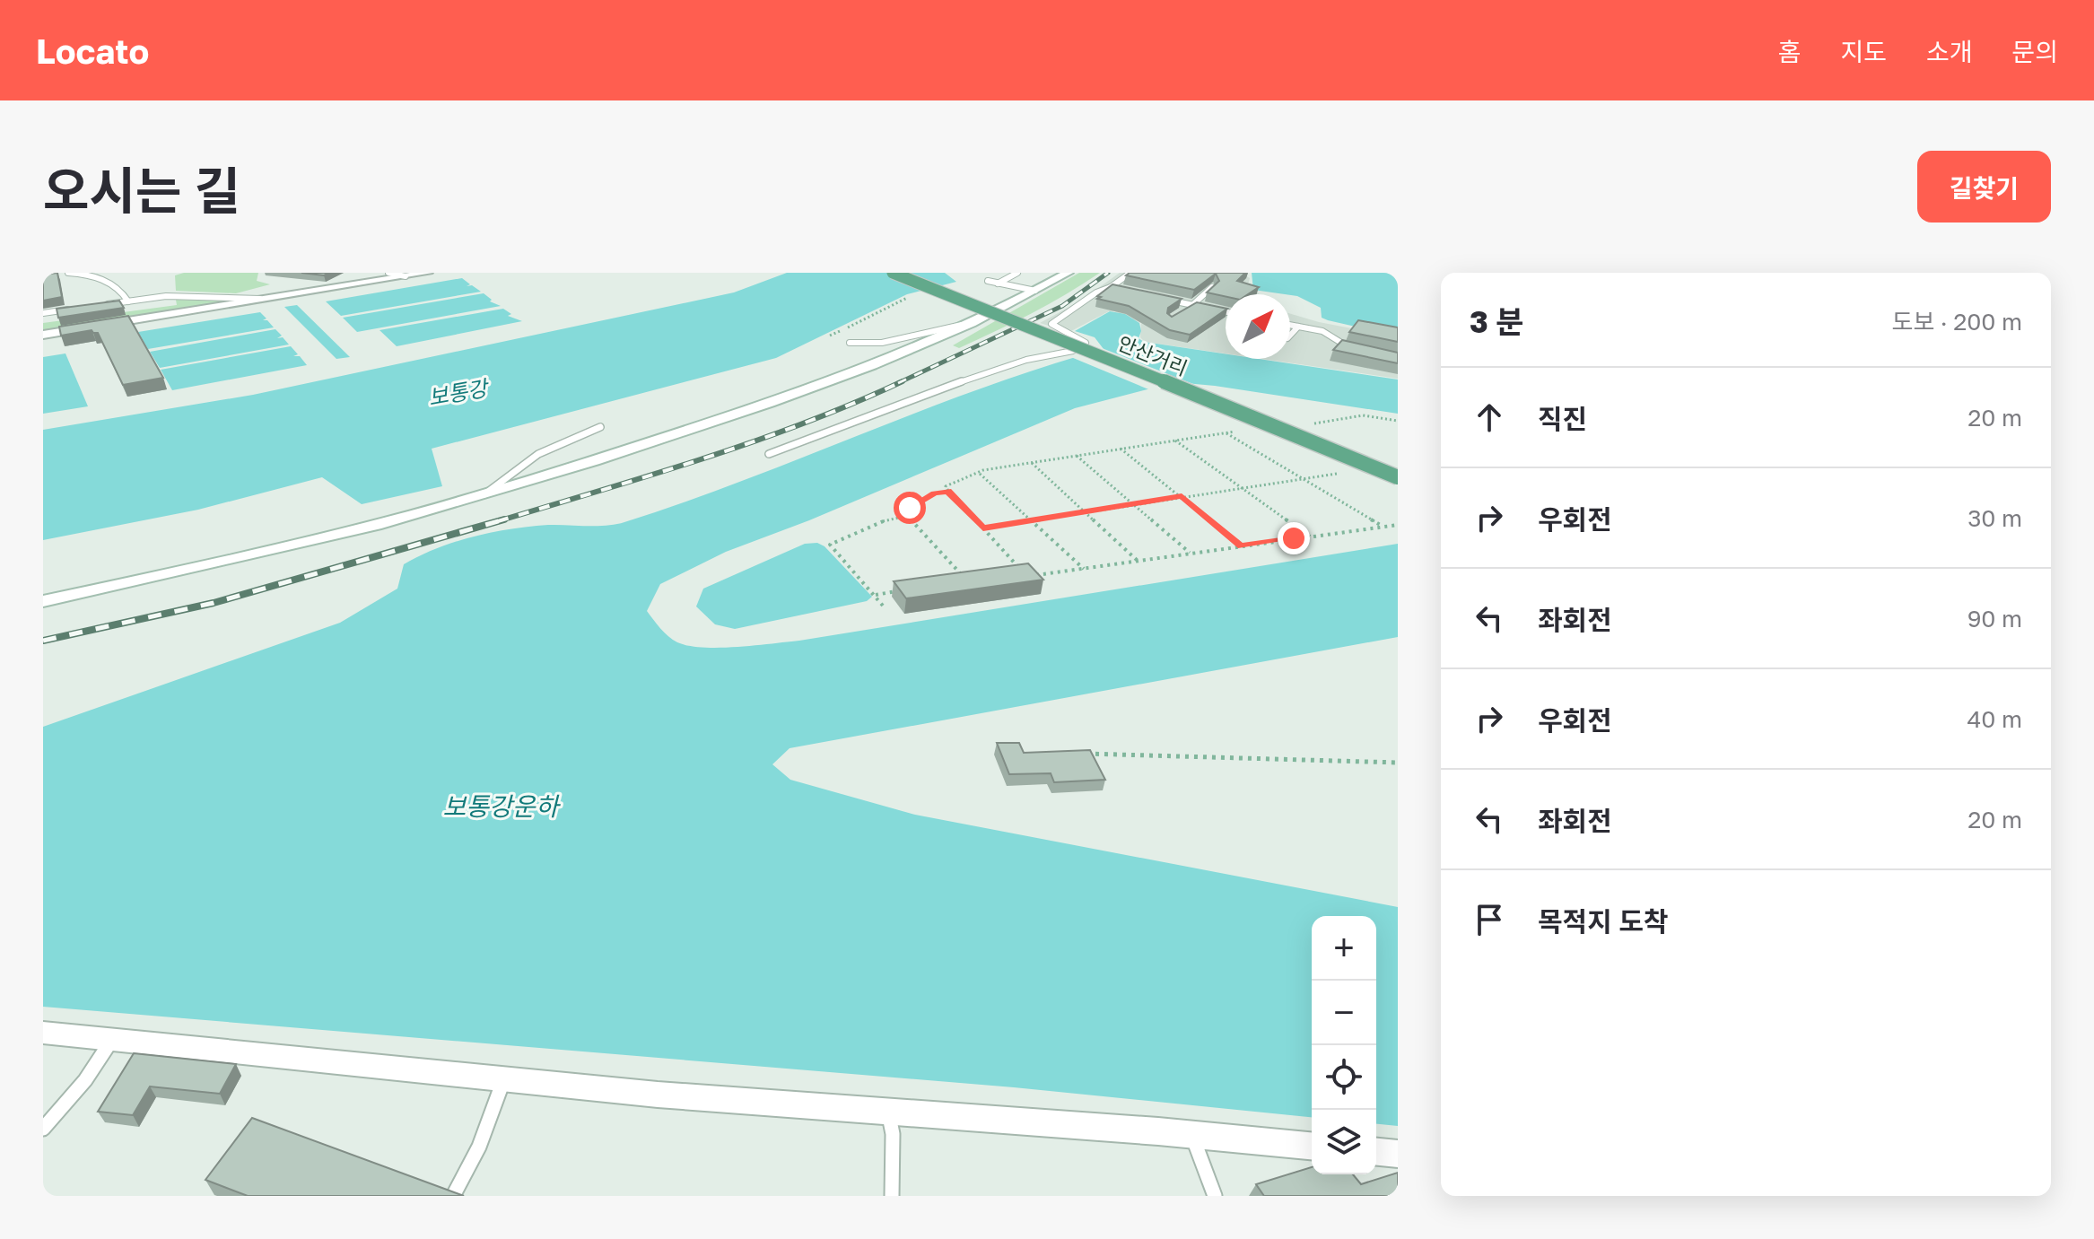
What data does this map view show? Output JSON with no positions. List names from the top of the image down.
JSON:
{
  "streets": {
    "main road": ["안산거리"]
  },
  "water": ["보통강", "보통강운하"],
  "north": "top right",
  "page": {
    "header": "Locato",
    "nav": [
      "홈",
      "지도",
      "소개",
      "문의"
    ],
    "title": "오시는 길",
    "buttons": "길찾기",
    "heading": ["3 분", "도보 · 200 m"],
    "list": [
      ["직진", "20 m"],
      ["우회전", "30 m"],
      ["좌회전", "90 m"],
      ["우회전", "40 m"],
      ["좌회전", "20 m"],
      "목적지 도착"
    ],
    "map_buttons": ["+", "−"]
  }
}
